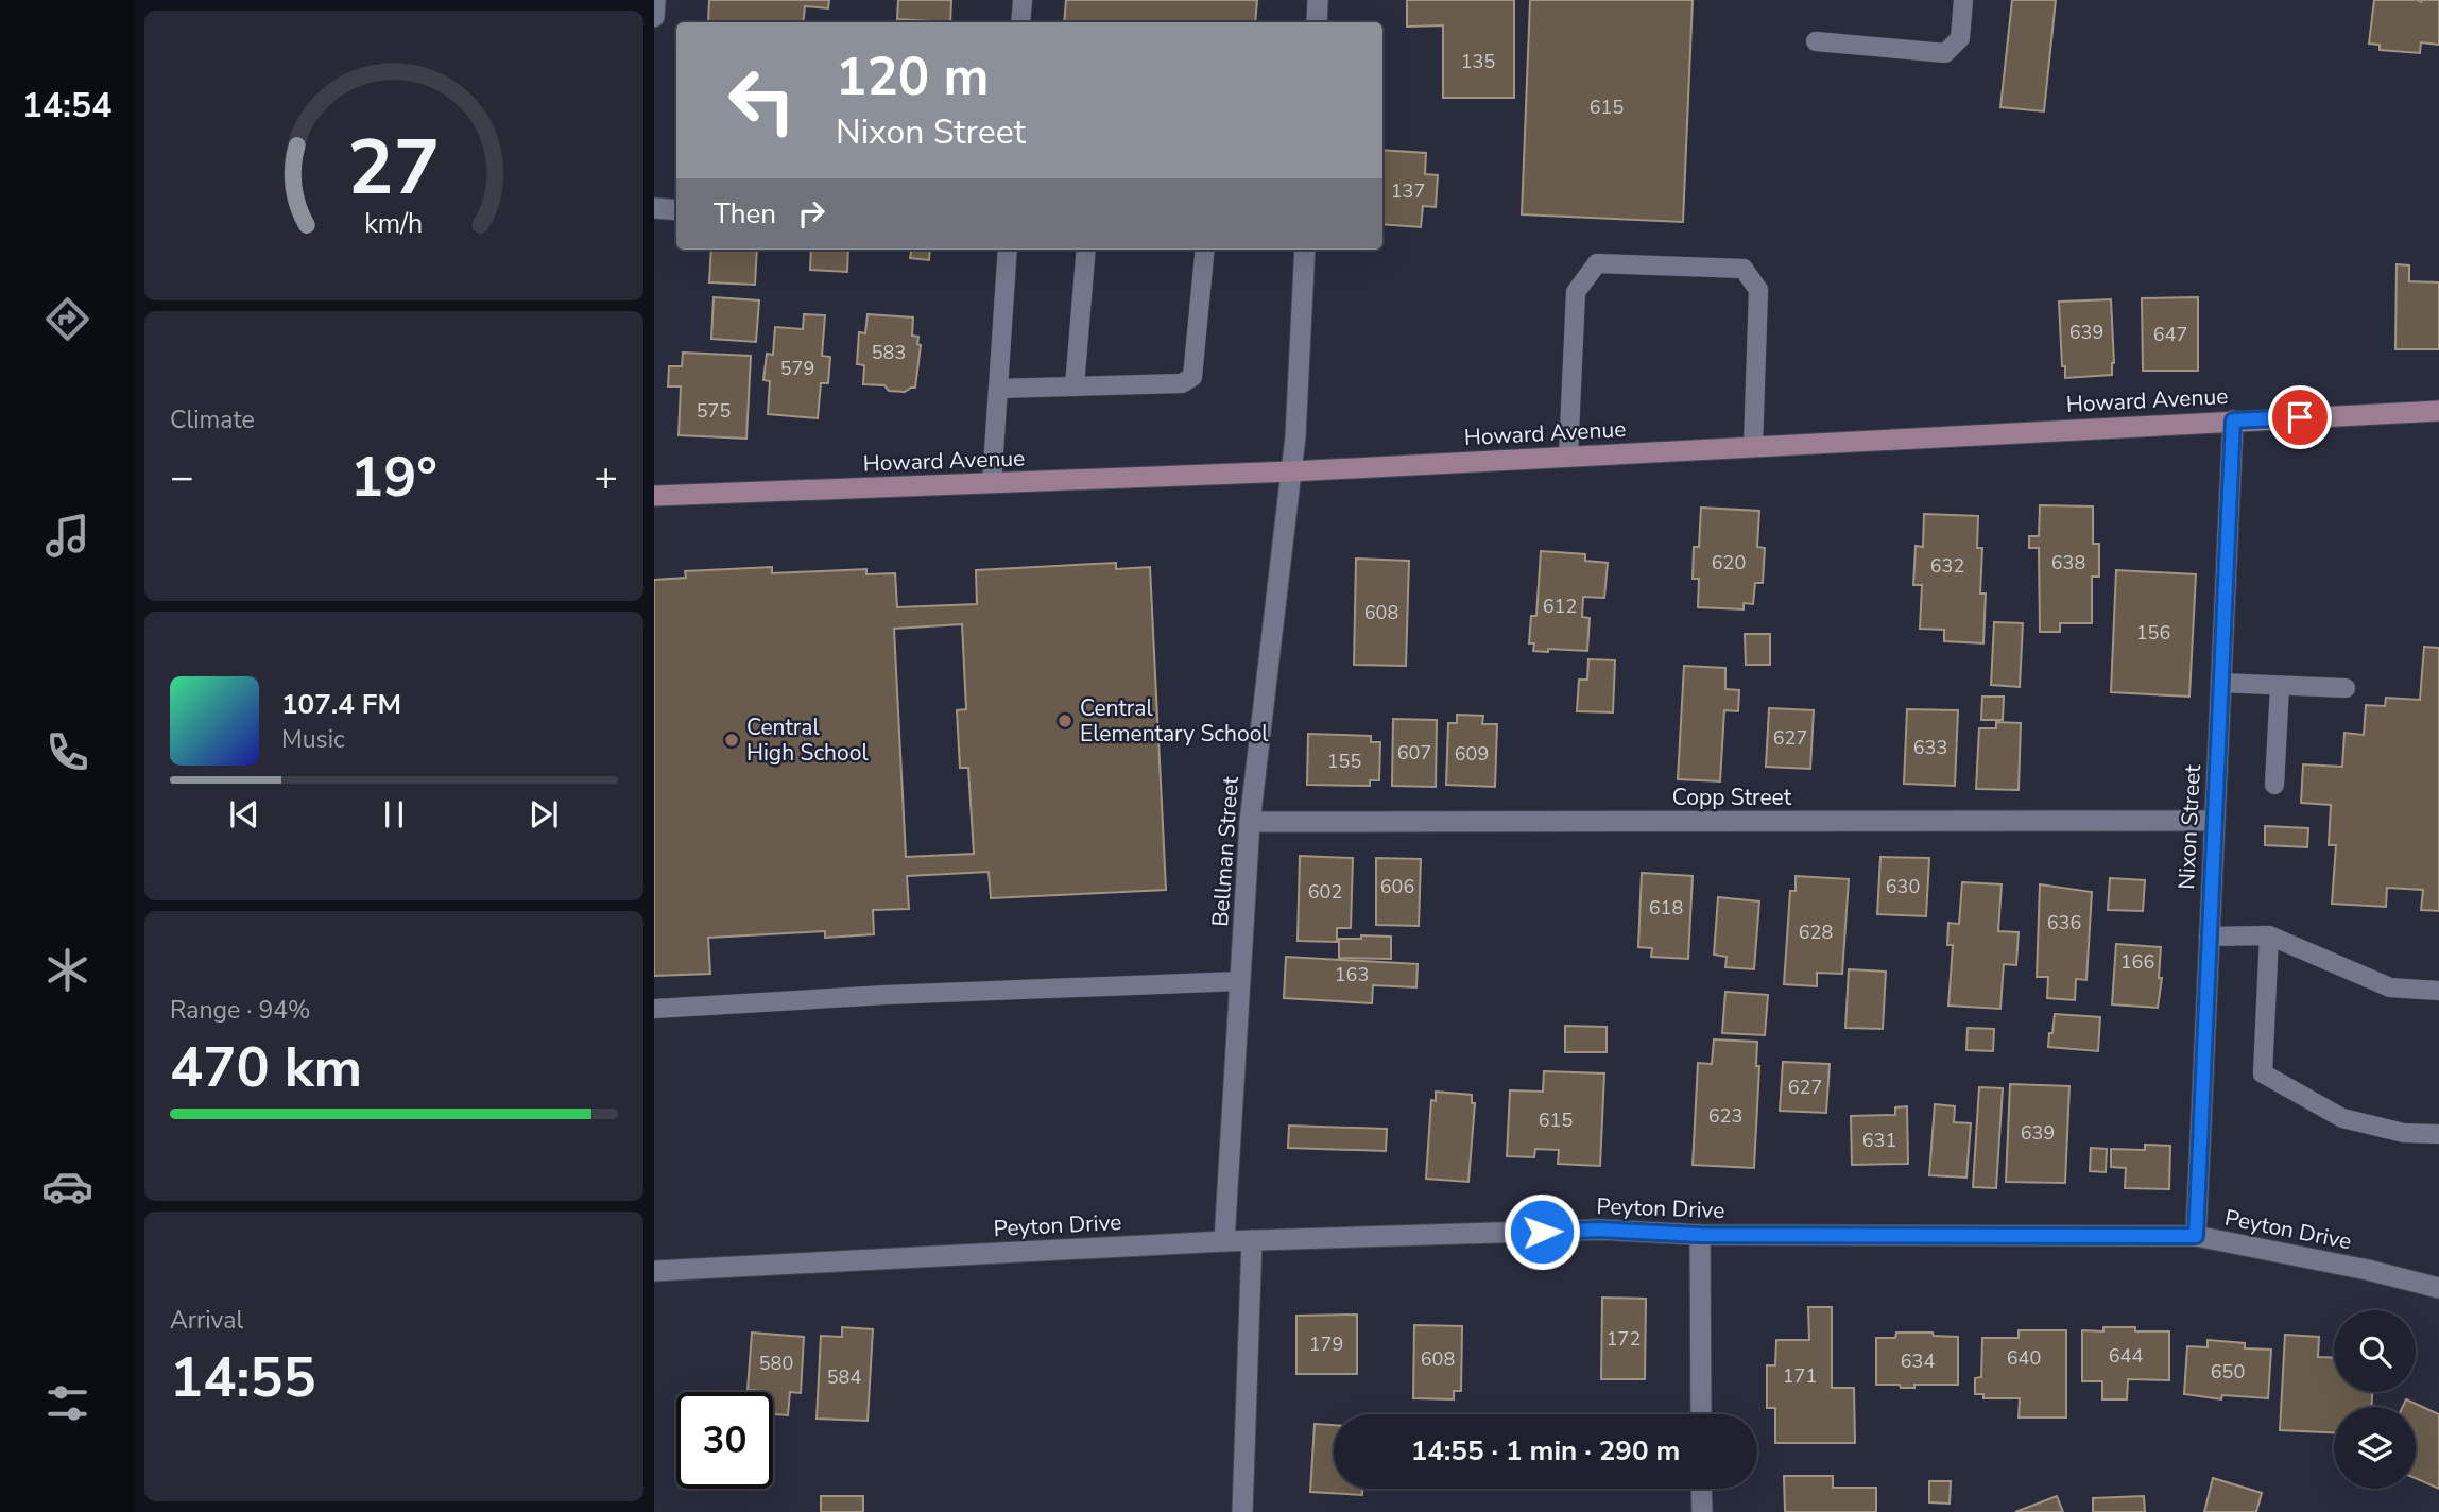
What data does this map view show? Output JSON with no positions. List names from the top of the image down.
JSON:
{
  "streets": {
    "main road": ["Howard Avenue"],
    "street": [
      "Copp Street",
      "Nixon Street",
      "Bellman Street",
      "Peyton Drive"
    ]
  },
  "crossings": [
    ["Howard Avenue", "Nixon Street"],
    ["Howard Avenue", "Bellman Street"],
    ["Copp Street", "Nixon Street"],
    ["Copp Street", "Bellman Street"],
    ["Nixon Street", "Peyton Drive"],
    ["Bellman Street", "Peyton Drive"]
  ],
  "places": ["Central Elementary School", "Central High School"],
  "house_numbers": [
    "135",
    "615",
    "137",
    "639",
    "647",
    "583",
    "579",
    "575",
    "620",
    "638",
    "632",
    "612",
    "608",
    "156",
    "627",
    "633",
    "607",
    "609",
    "155",
    "606",
    "630",
    "602",
    "618",
    "636",
    "628",
    "166",
    "163",
    "627",
    "623",
    "615",
    "639",
    "631",
    "172",
    "179",
    "644",
    "640",
    "608",
    "634",
    "580",
    "650",
    "171",
    "584"
  ],
  "page": {
    "tabs": "14:54",
    "turn": ["120 m", "Nixon Street"],
    "then": "Then",
    "tile": [
      "Climate",
      ["Range · 94%", "470 km"],
      ["Arrival", "14:55"]
    ],
    "heat": ["−", "19°", "+"],
    "song": ["107.4 FM", "Music"],
    "limit": "30",
    "trip": "14:55 · 1 min · 290 m",
    "gauge": ["27", "km/h"]
  }
}
